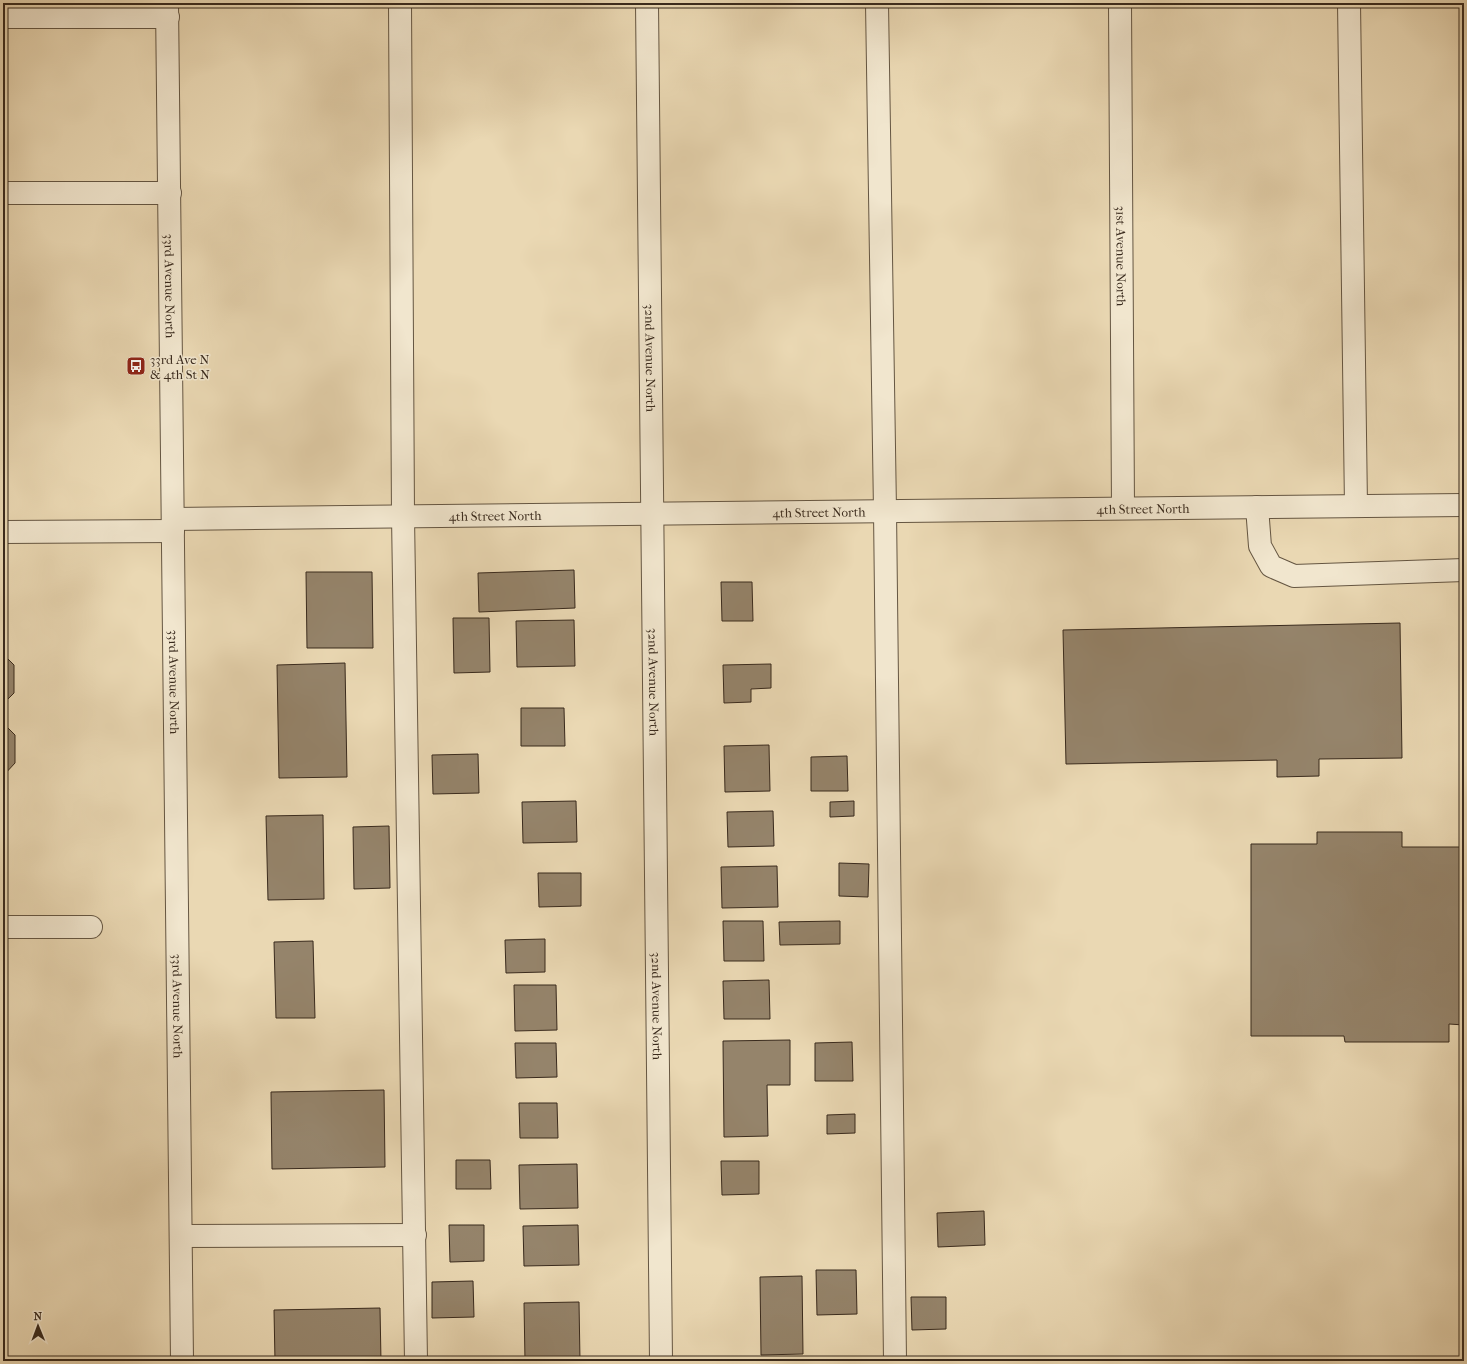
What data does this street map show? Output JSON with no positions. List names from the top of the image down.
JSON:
{
  "streets": {
    "street": [
      "31st Avenue North",
      "33rd Avenue North",
      "32nd Avenue North",
      "4th Street North"
    ]
  },
  "crossings": [
    ["31st Avenue North", "4th Street North"],
    ["33rd Avenue North", "4th Street North"],
    ["32nd Avenue North", "4th Street North"]
  ],
  "places": {
    "bus stop": ["33rd Ave N & 4th St N"]
  },
  "north": "top"
}
